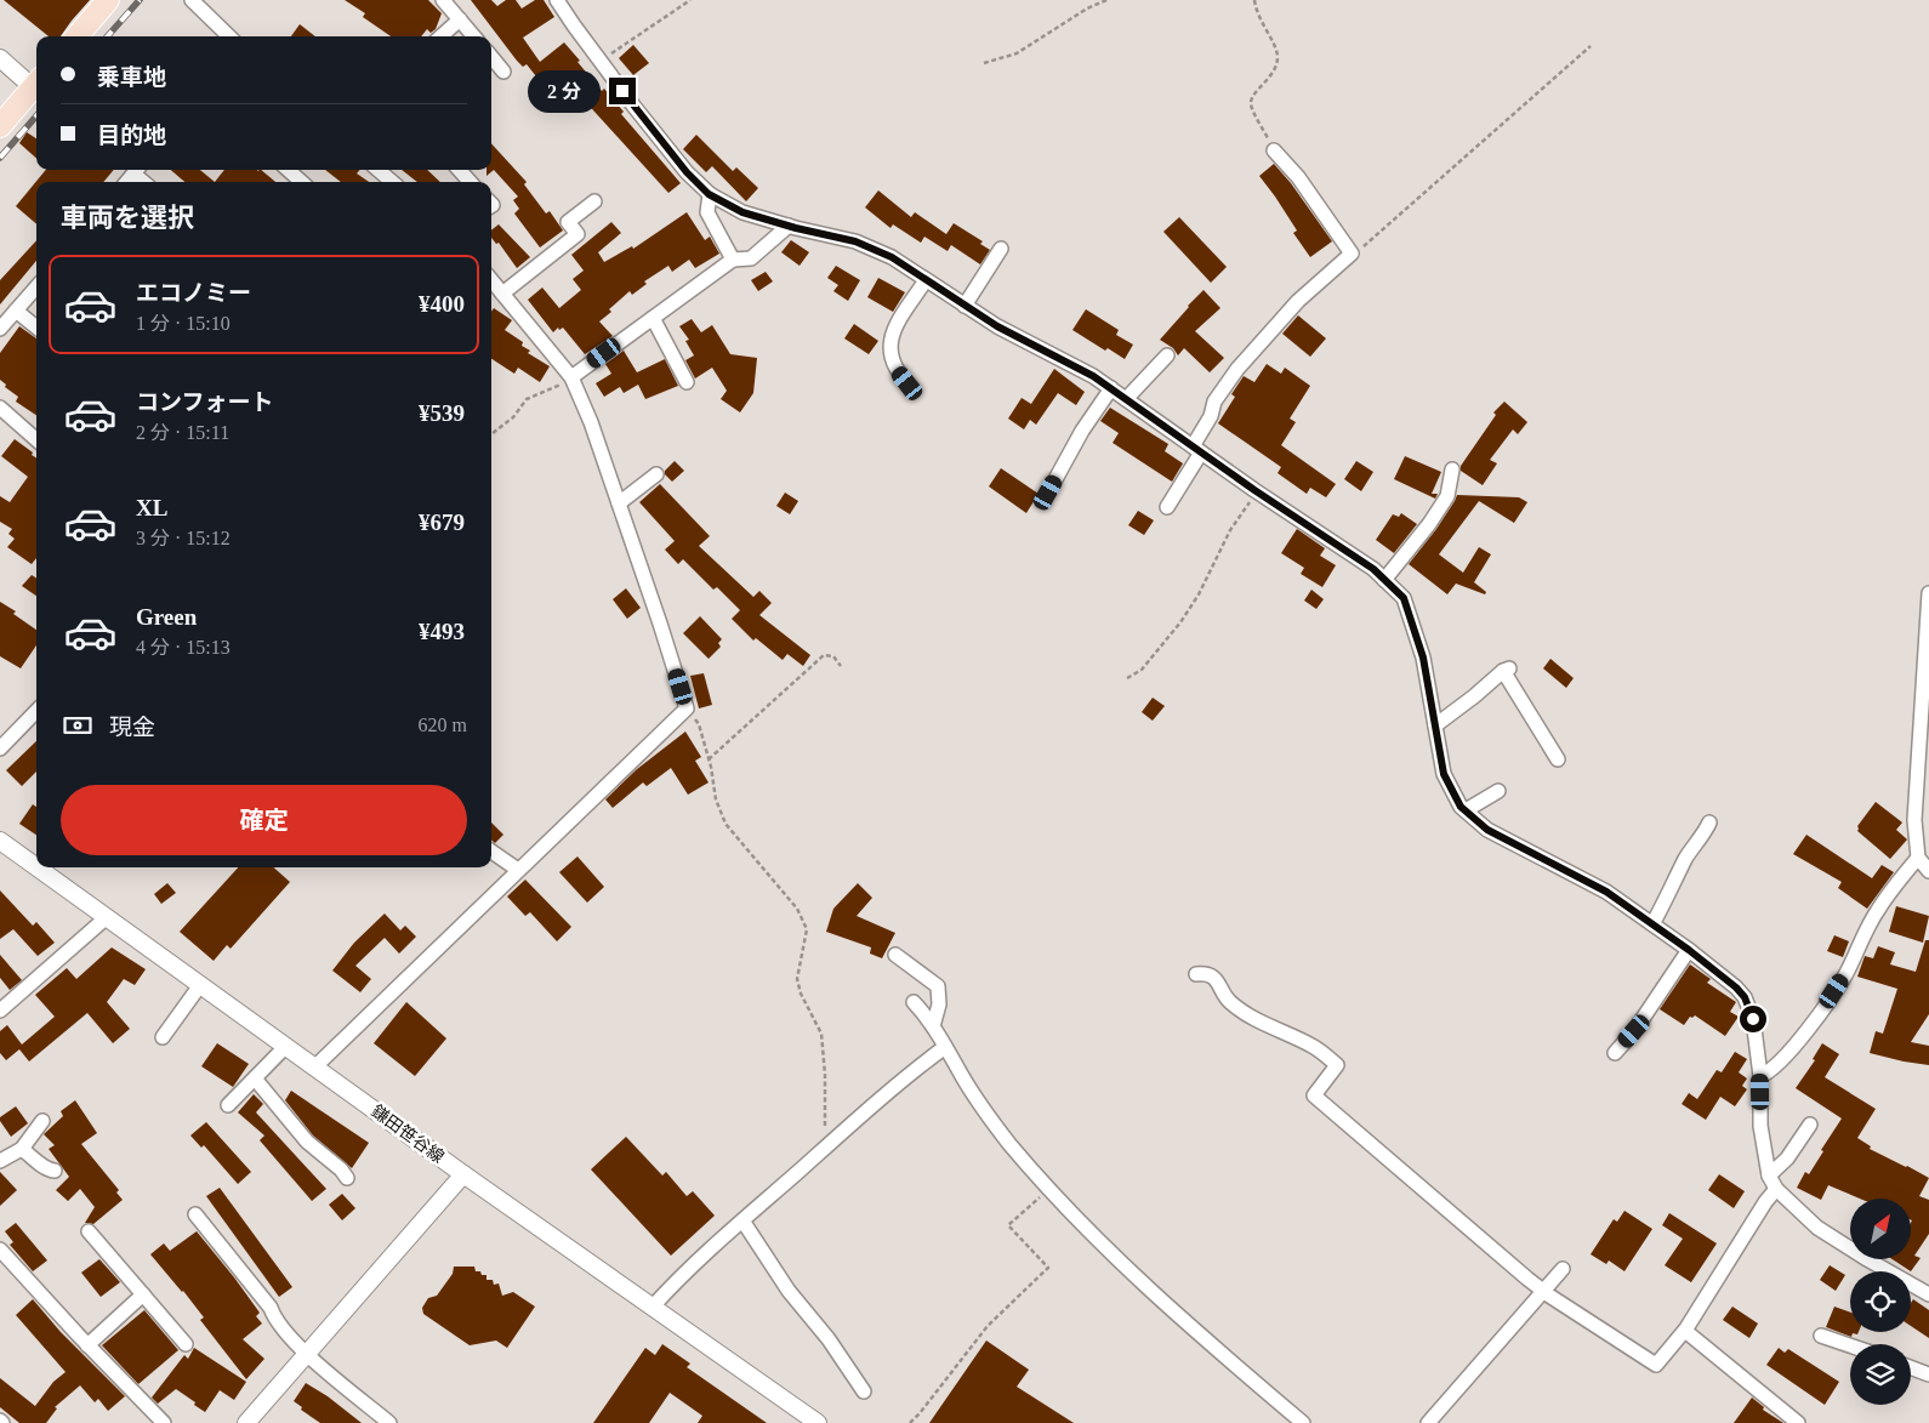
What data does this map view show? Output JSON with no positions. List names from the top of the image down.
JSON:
{
  "streets": {
    "street": ["鎌田笹谷線"]
  },
  "north": "top right",
  "page": {
    "banner": ["乗車地", "目的地"],
    "bubble": "2 分",
    "heading": "車両を選択",
    "list": [
      {
        "name": "エコノミー",
        "note": "1 分 · 15:10",
        "value": "¥400"
      },
      {
        "name": "コンフォート",
        "note": "2 分 · 15:11",
        "value": "¥539"
      },
      {
        "name": "XL",
        "note": "3 分 · 15:12",
        "value": "¥679"
      },
      {
        "name": "Green",
        "note": "4 分 · 15:13",
        "value": "¥493"
      }
    ],
    "pay": ["現金", "620 m"],
    "buttons": "確定"
  }
}
